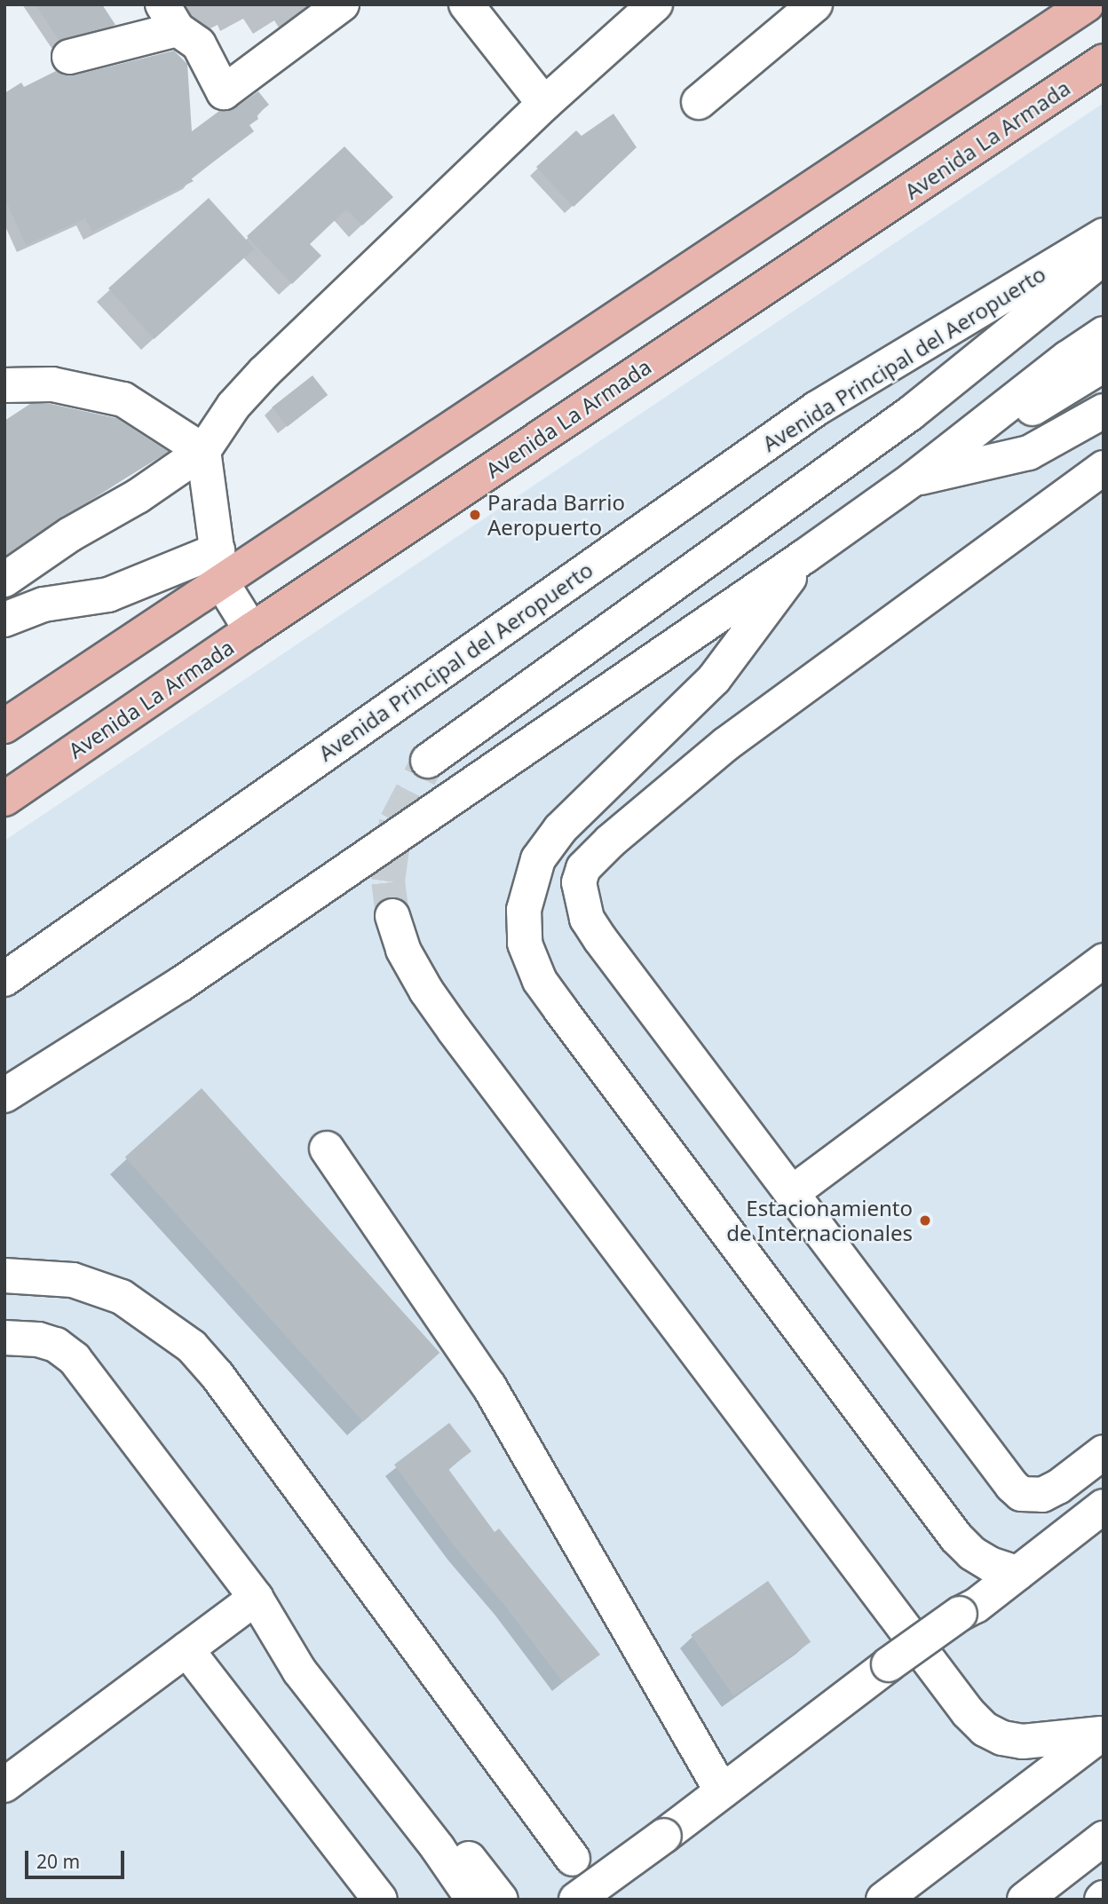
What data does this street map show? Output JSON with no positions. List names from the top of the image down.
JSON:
{
  "streets": {
    "main road": ["Avenida La Armada"],
    "street": ["Avenida Principal del Aeropuerto"]
  },
  "places": ["Parada Barrio Aeropuerto", "Estacionamiento de Internacionales"],
  "scale_bar": "20 m"
}
